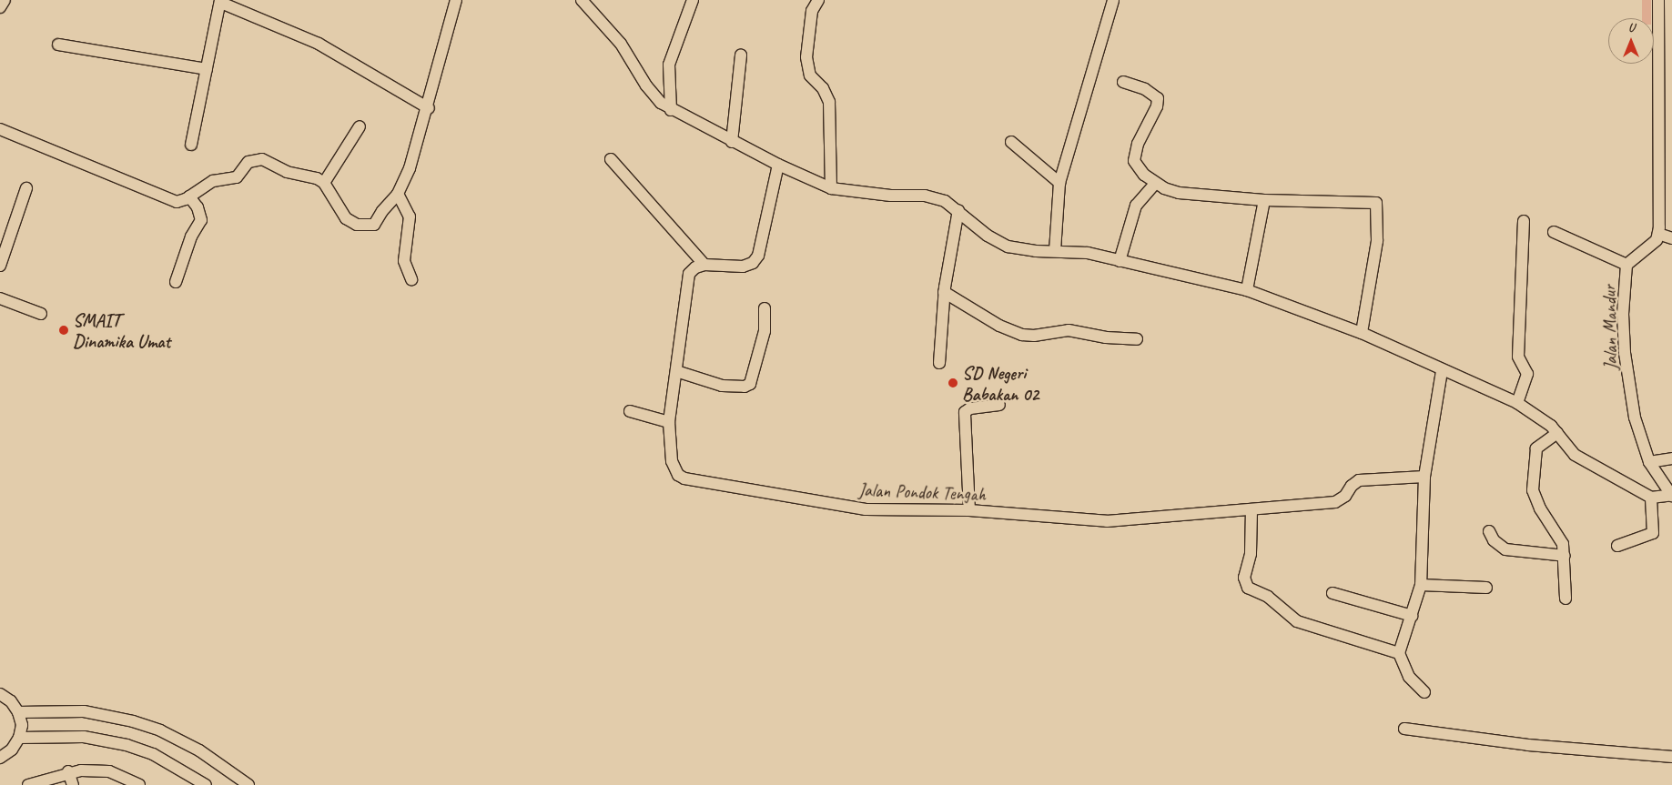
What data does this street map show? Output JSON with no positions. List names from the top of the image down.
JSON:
{
  "streets": {
    "street": ["Jalan Mandur", "Jalan Pondok Tengah"]
  },
  "places": ["SMAIT Dinamika Umat", "SD Negeri Babakan 02"],
  "north": "top"
}
